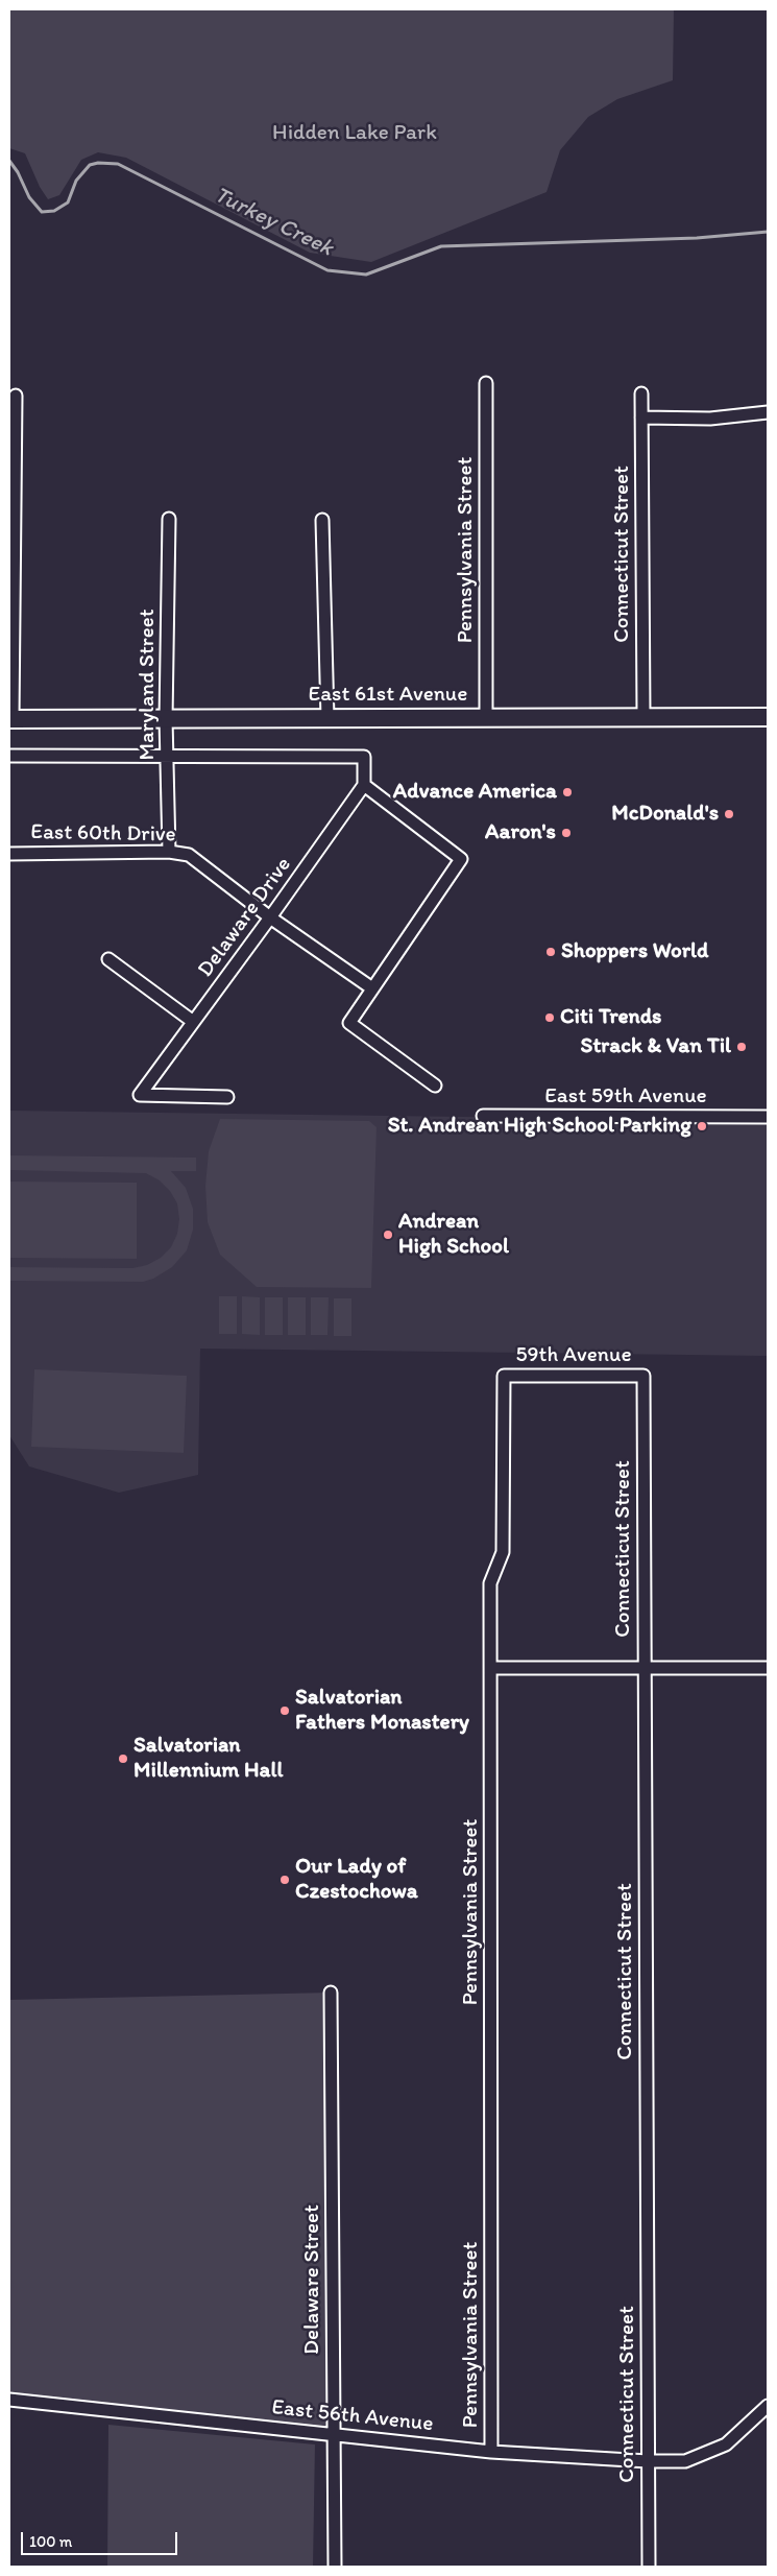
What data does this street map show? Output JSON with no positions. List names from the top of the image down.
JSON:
{
  "streets": {
    "main road": ["East 61st Avenue"],
    "street": [
      "Pennsylvania Street",
      "Connecticut Street",
      "Maryland Street",
      "East 60th Drive",
      "Delaware Drive",
      "East 59th Avenue",
      "59th Avenue",
      "Delaware Street",
      "East 56th Avenue"
    ]
  },
  "crossings": [
    ["Pennsylvania Street", "East 61st Avenue"],
    ["Pennsylvania Street", "59th Avenue"],
    ["Pennsylvania Street", "East 56th Avenue"],
    ["Connecticut Street", "East 61st Avenue"],
    ["Connecticut Street", "59th Avenue"],
    ["Connecticut Street", "East 56th Avenue"],
    ["Maryland Street", "East 61st Avenue"],
    ["Maryland Street", "East 60th Drive"],
    ["East 60th Drive", "Delaware Drive"],
    ["Delaware Street", "East 56th Avenue"]
  ],
  "water": ["Turkey Creek"],
  "parks": ["Hidden Lake Park"],
  "places": [
    "Advance America",
    "McDonald's",
    "Aaron's",
    "Shoppers World",
    "Citi Trends",
    "Strack & Van Til",
    "St. Andrean High School Parking",
    "Andrean High School",
    "Salvatorian Fathers Monastery",
    "Salvatorian Millennium Hall",
    "Our Lady of Czestochowa"
  ],
  "scale_bar": "100 m"
}
